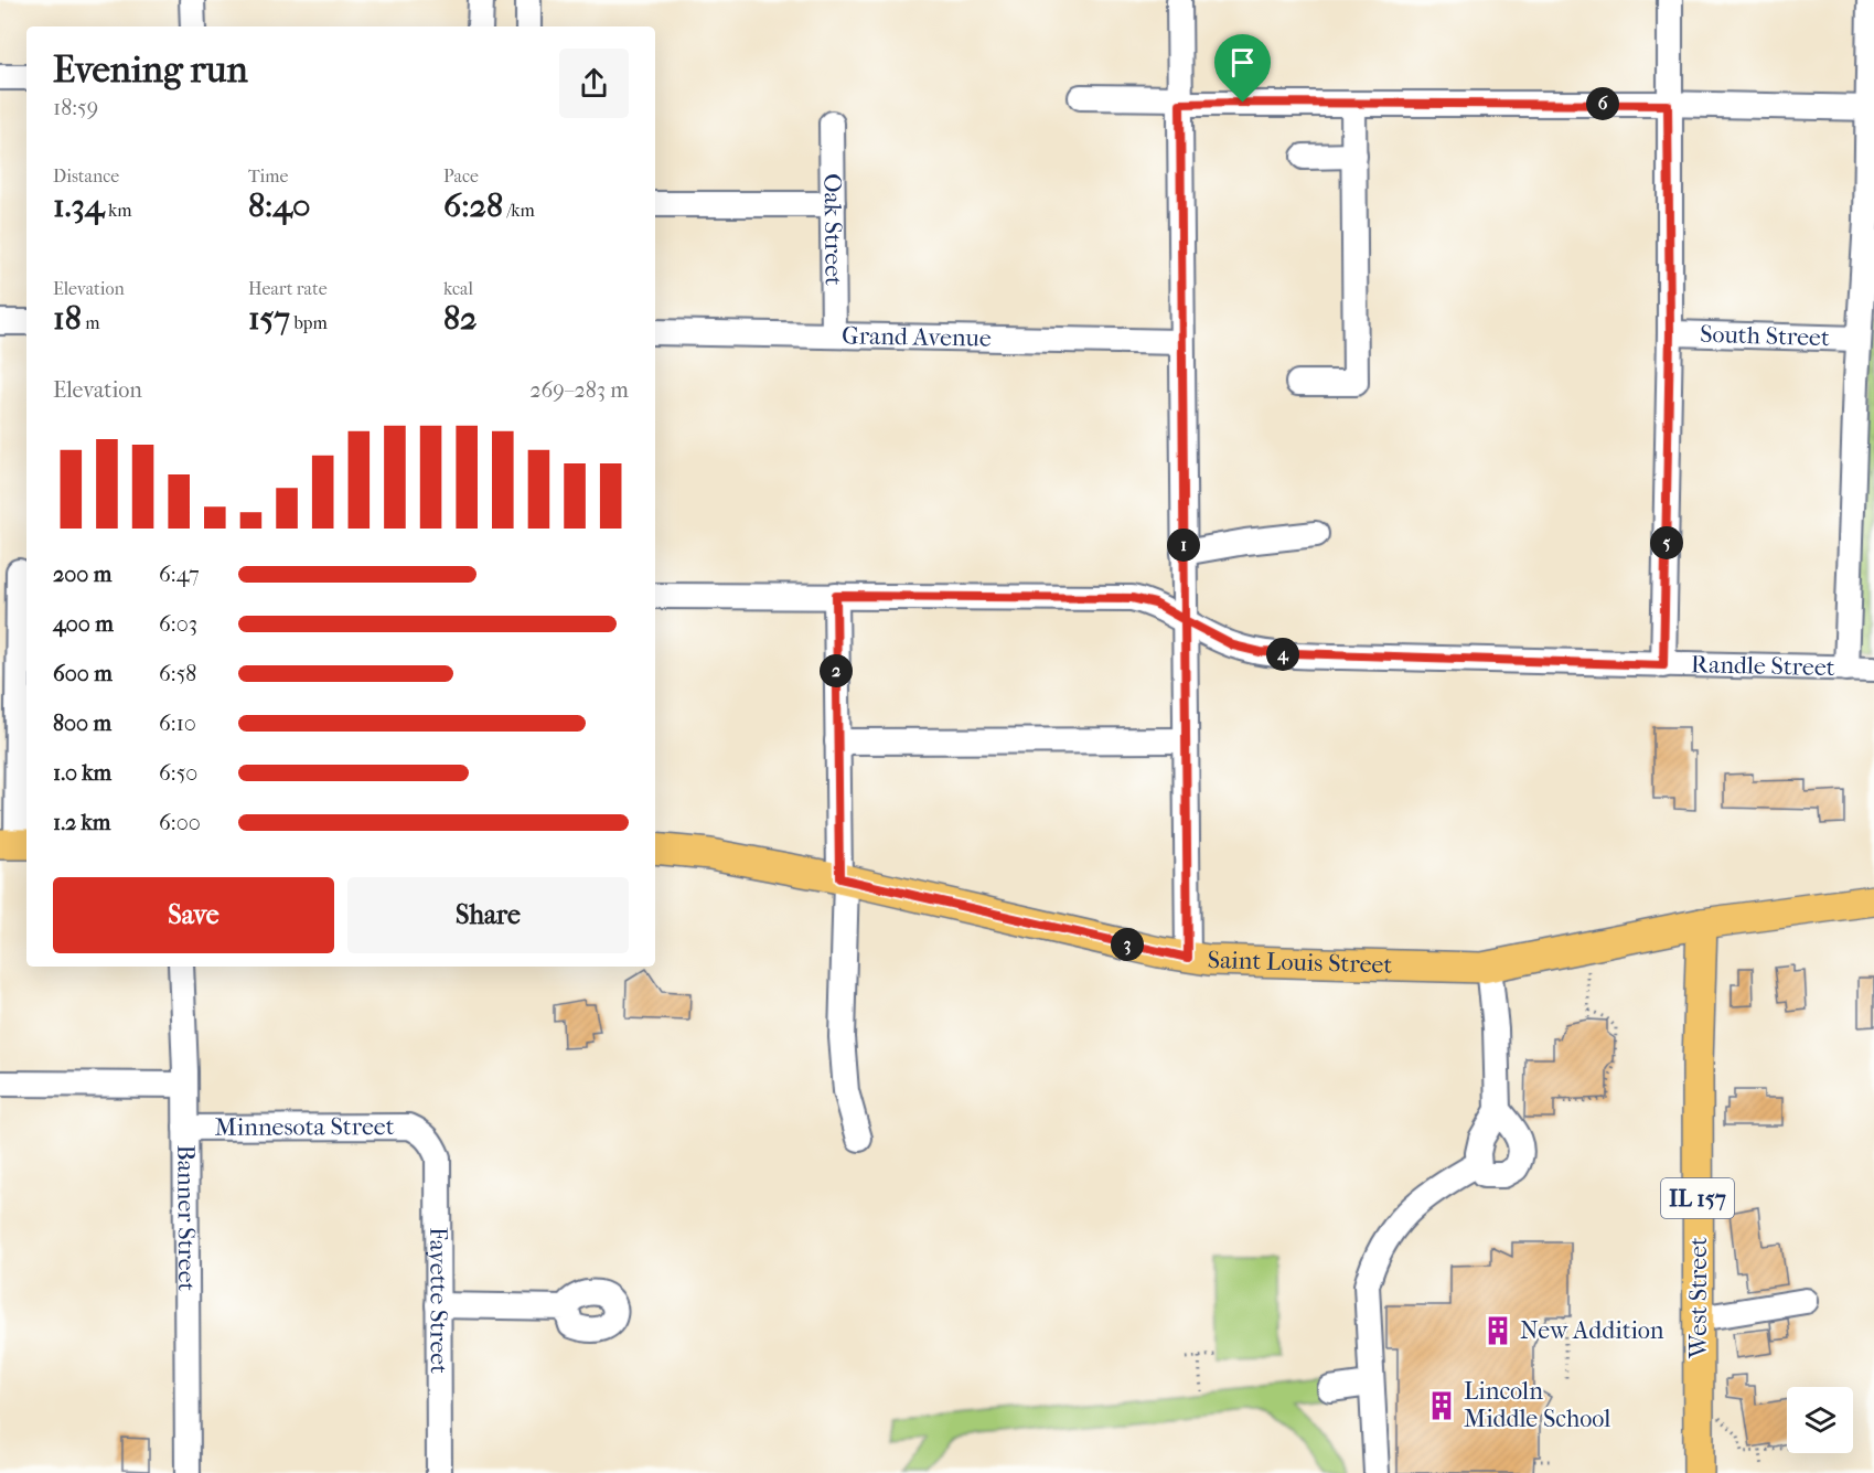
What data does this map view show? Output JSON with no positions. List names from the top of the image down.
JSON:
{
  "streets": {
    "main road": ["Saint Louis Street", "IL 157", "West Street"],
    "street": [
      "Oak Street",
      "South Street",
      "Grand Avenue",
      "Randle Street",
      "Minnesota Street",
      "Banner Street",
      "Fayette Street"
    ]
  },
  "crossings": [
    ["Oak Street", "Grand Avenue"],
    ["Saint Louis Street", "West Street"],
    ["Minnesota Street", "Banner Street"],
    ["Minnesota Street", "Fayette Street"]
  ],
  "places": {
    "building": ["New Addition", "Lincoln Middle School"]
  },
  "page": {
    "heading": ["Evening run", "18:59"],
    "pins": [
      "6",
      "5",
      "1",
      "4",
      "2",
      "3"
    ],
    "stats": [
      ["Distance", "1.34 km"],
      ["Time", "8:40"],
      ["Pace", "6:28 /km"],
      ["Elevation", "18 m"],
      ["Heart rate", "157 bpm"],
      ["kcal", "82"]
    ],
    "chart": ["Elevation", "269–283 m"],
    "list": [
      {
        "name": "200 m",
        "note": "6:47"
      },
      {
        "name": "400 m",
        "note": "6:03"
      },
      {
        "name": "600 m",
        "note": "6:58"
      },
      {
        "name": "800 m",
        "note": "6:10"
      },
      {
        "name": "1.0 km",
        "note": "6:50"
      },
      {
        "name": "1.2 km",
        "note": "6:00"
      }
    ],
    "buttons": ["Save", "Share"]
  }
}
